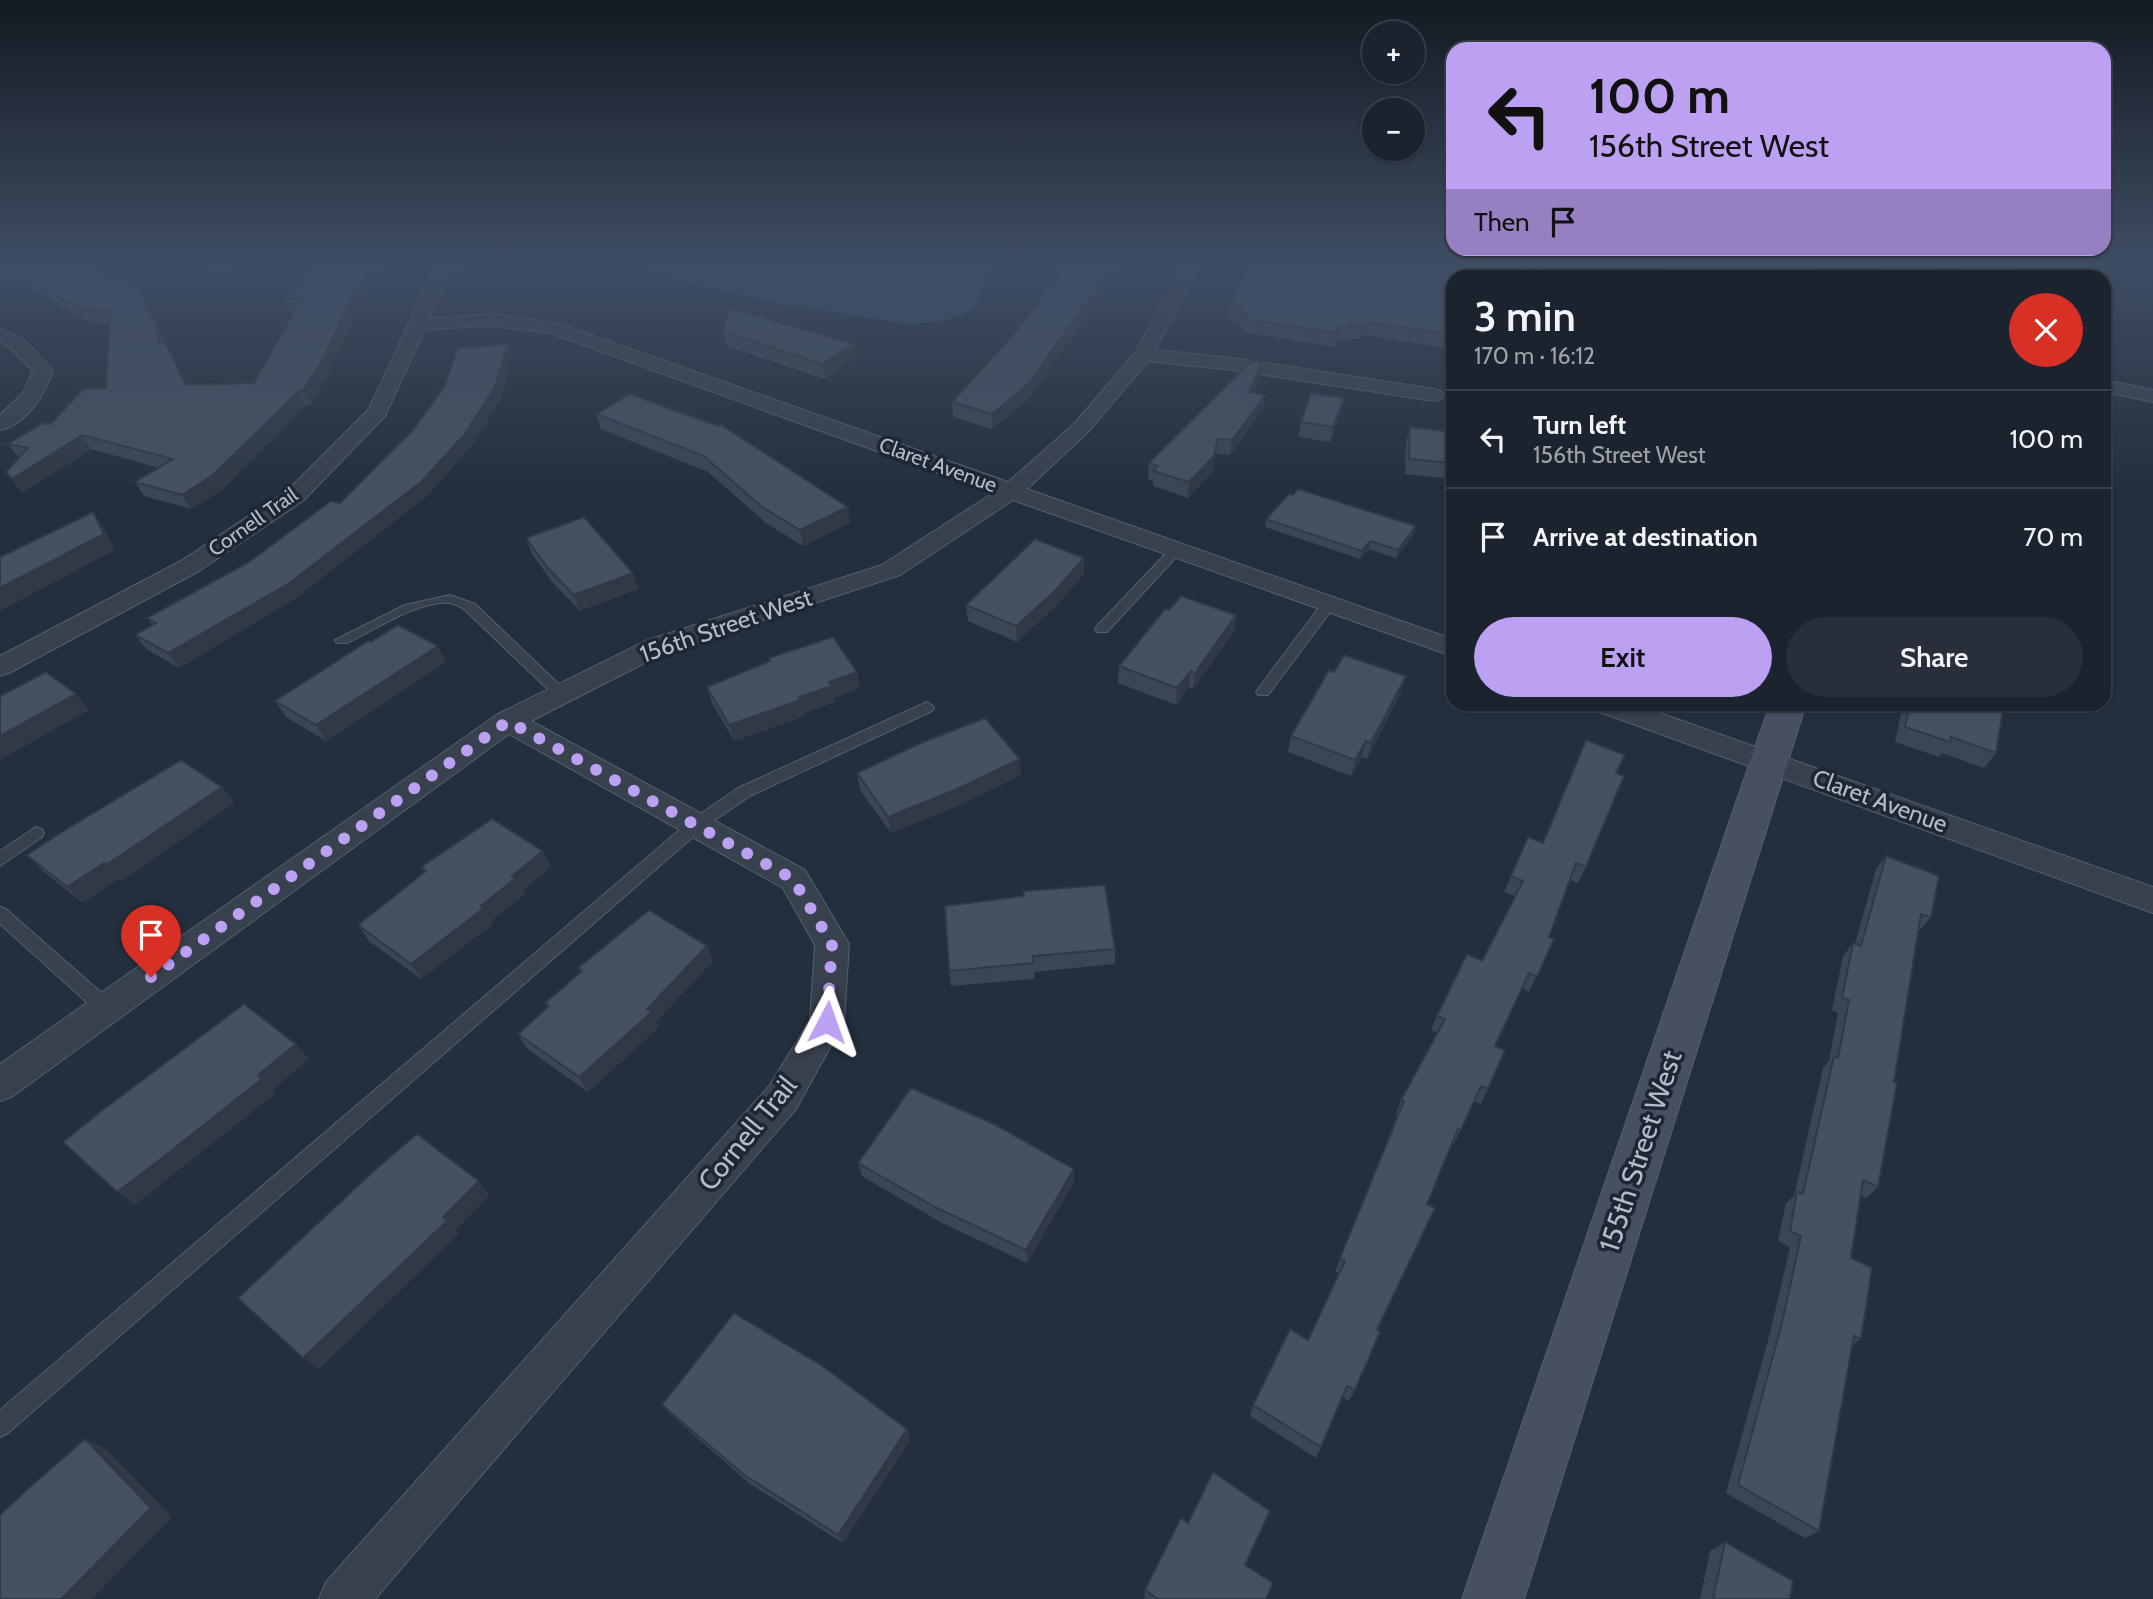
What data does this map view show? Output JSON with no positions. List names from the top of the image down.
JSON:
{
  "streets": {
    "street": [
      "Claret Avenue",
      "Cornell Trail",
      "156th Street West",
      "155th Street West"
    ]
  },
  "crossings": [
    ["Claret Avenue", "156th Street West"],
    ["Claret Avenue", "155th Street West"],
    ["Cornell Trail", "156th Street West"]
  ],
  "page": {
    "map_buttons": ["+", "−"],
    "turn": ["100 m", "156th Street West"],
    "then": "Then",
    "heading": ["3 min", "170 m · 16:12"],
    "list": [
      {
        "name": "Turn left",
        "note": "156th Street West",
        "value": "100 m"
      },
      {
        "name": "Arrive at destination",
        "value": "70 m"
      }
    ],
    "buttons": ["Exit", "Share"]
  }
}
